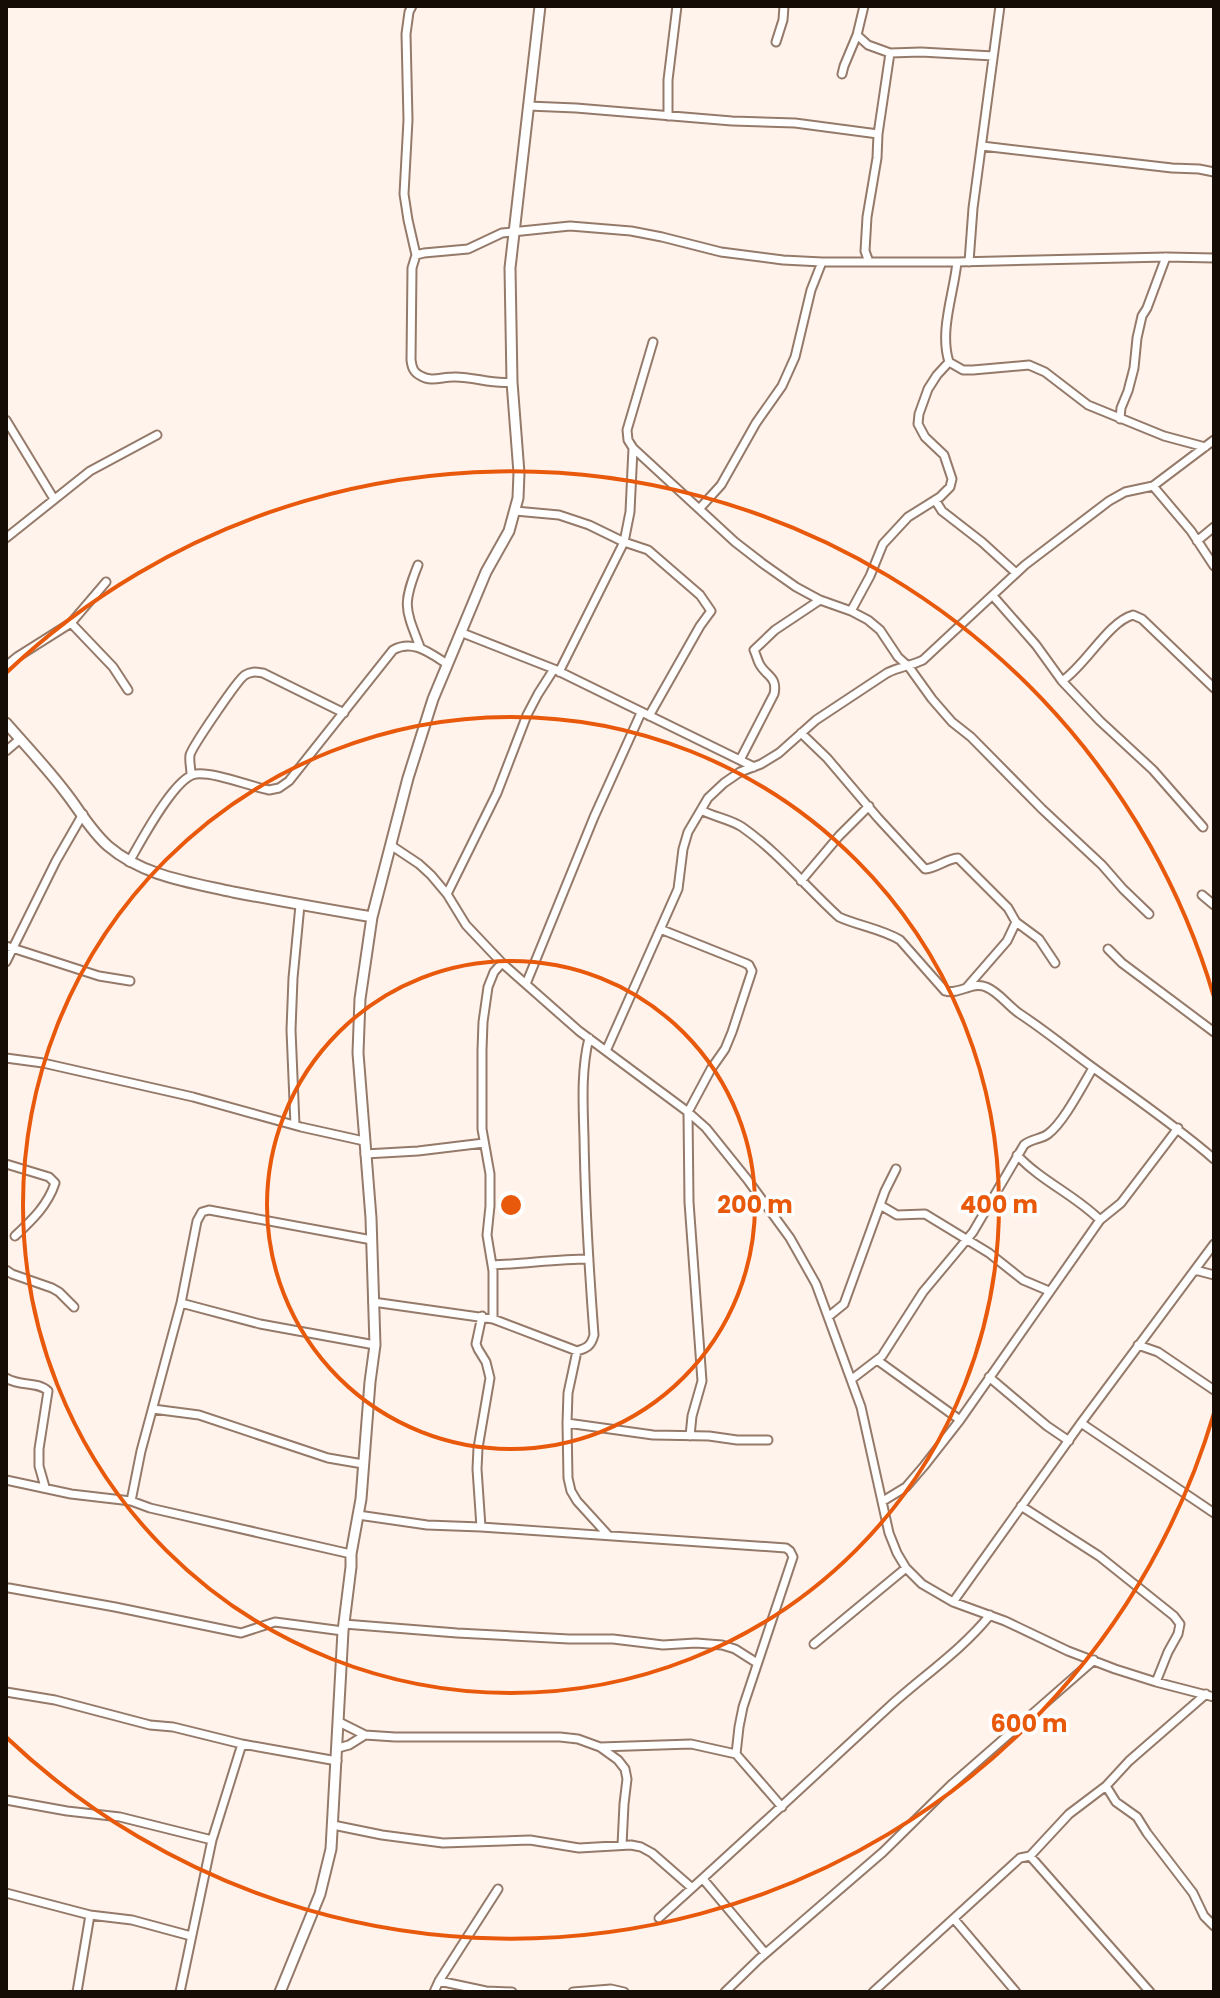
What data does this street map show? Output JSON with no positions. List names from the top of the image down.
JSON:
{
  "rings": ["200 m", "400 m", "600 m"]
}
